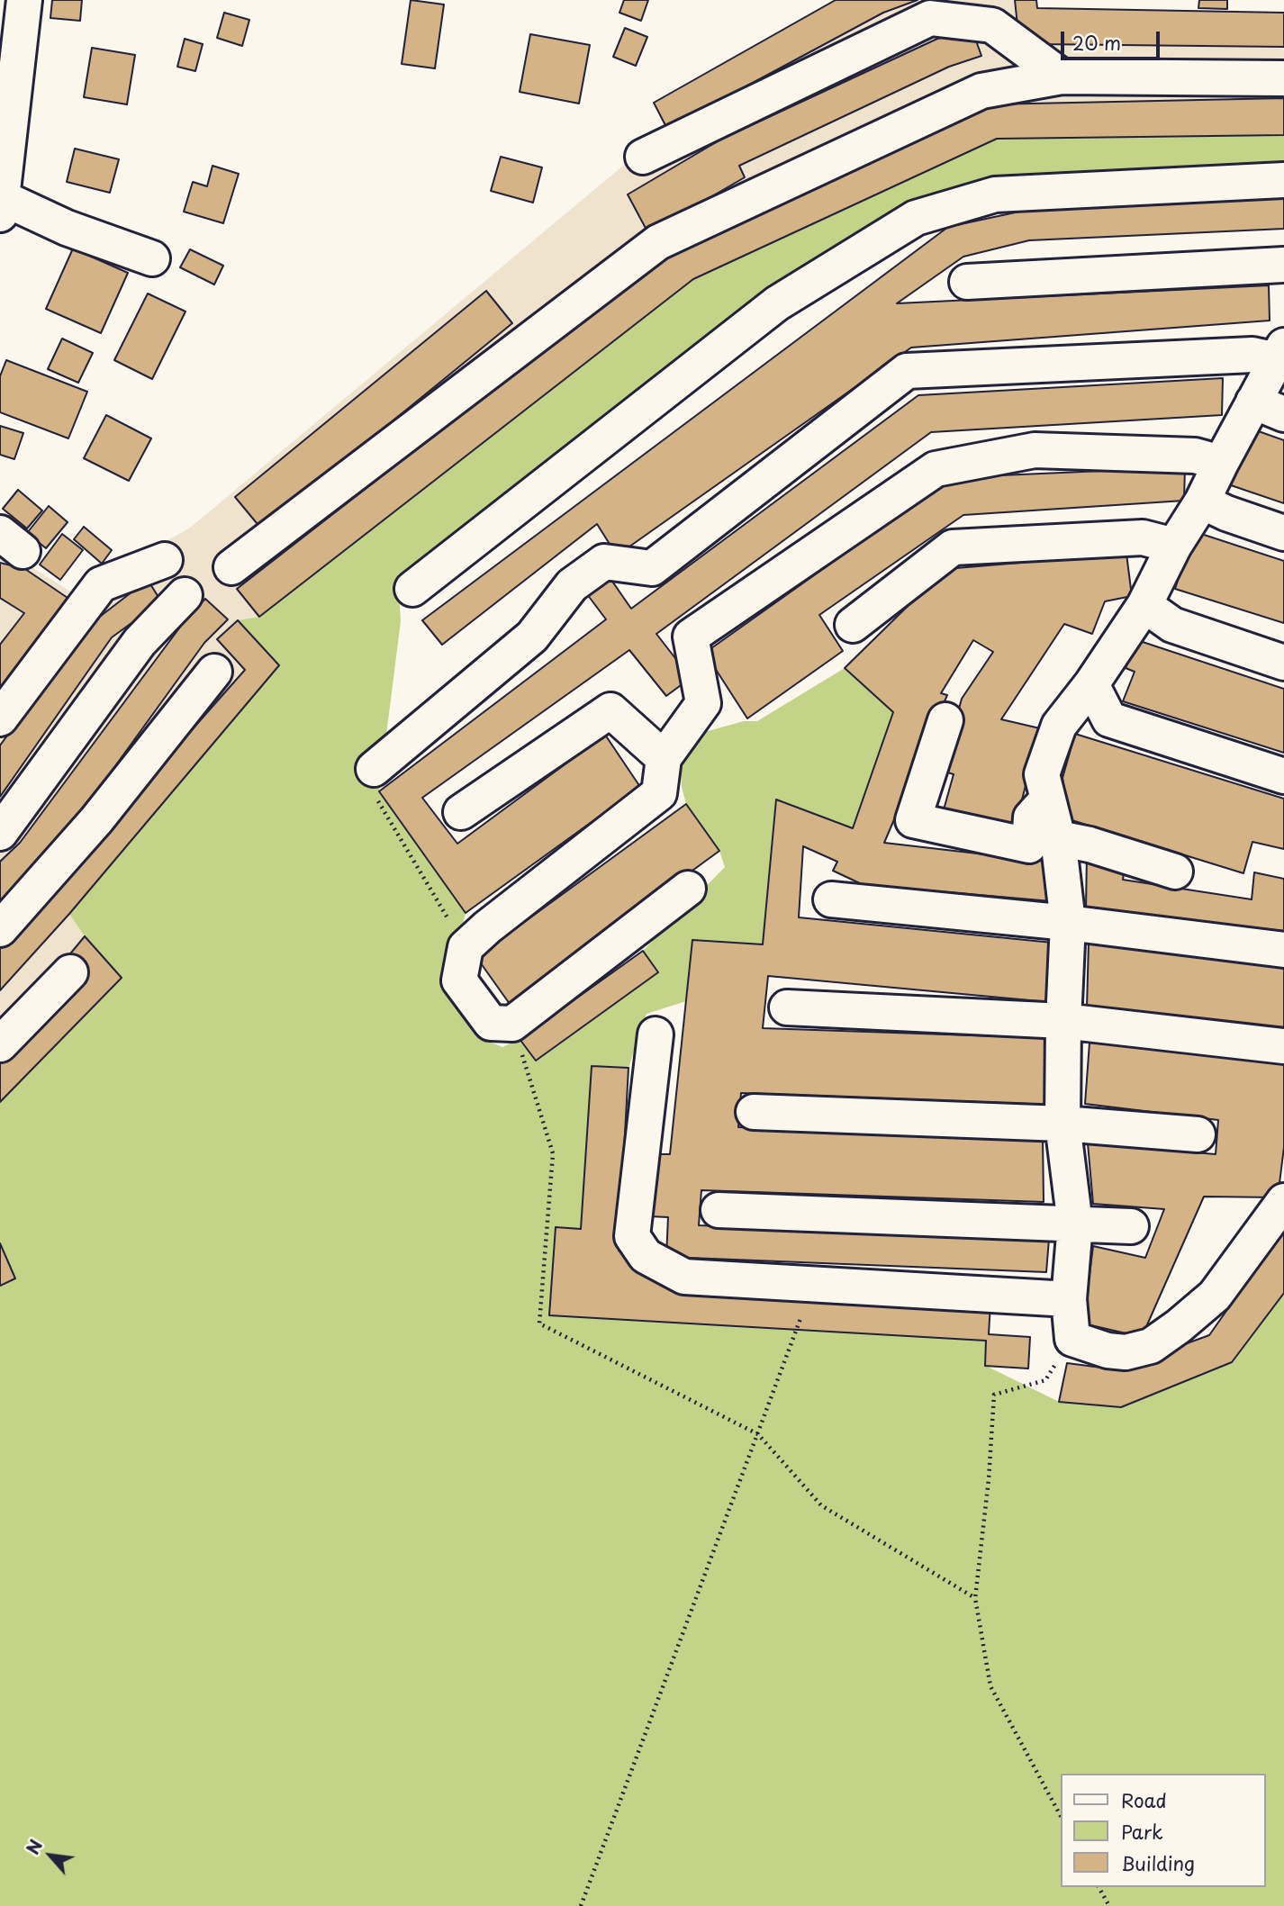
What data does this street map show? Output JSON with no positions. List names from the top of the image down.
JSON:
{
  "legend": ["Road", "Park", "Building"],
  "scale_bar": "20 m",
  "north": "top left"
}
